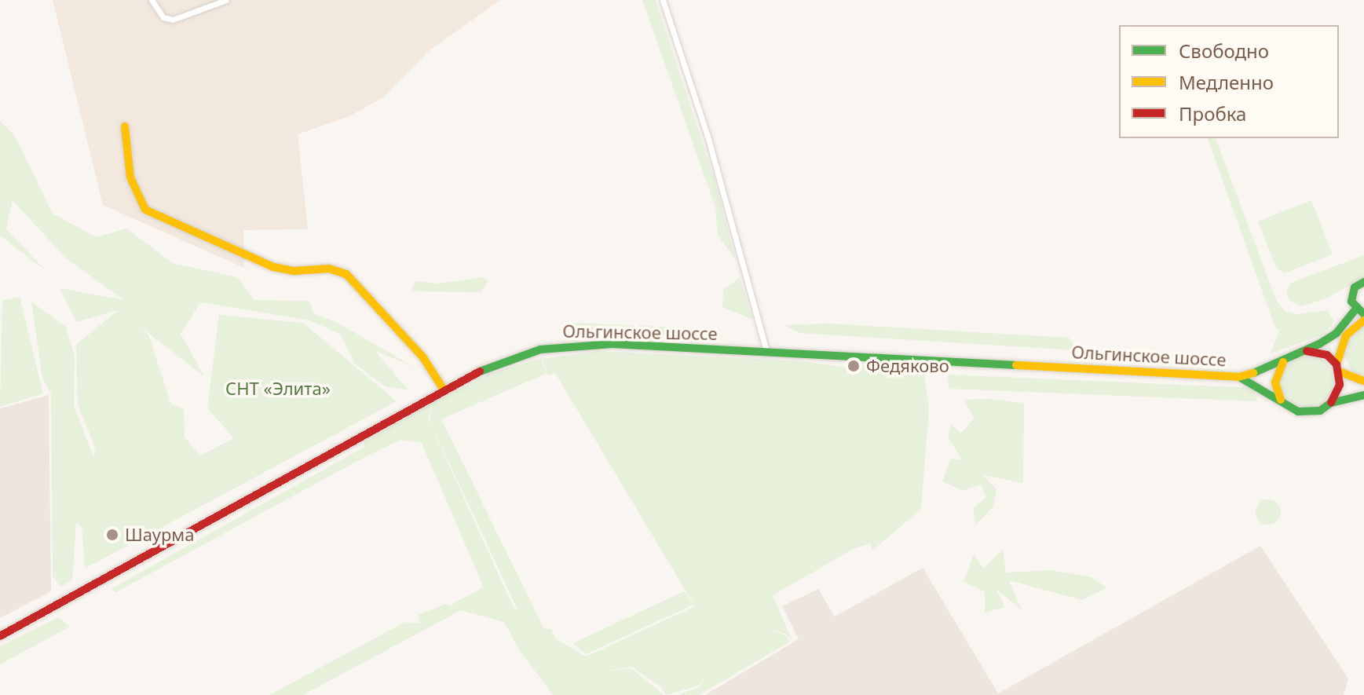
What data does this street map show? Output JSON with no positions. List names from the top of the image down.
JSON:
{
  "streets": {
    "main road": ["Ольгинское шоссе"]
  },
  "parks": ["СНТ «Элита»"],
  "places": ["Федяково", "Шаурма"],
  "legend": ["Свободно", "Медленно", "Пробка"]
}
